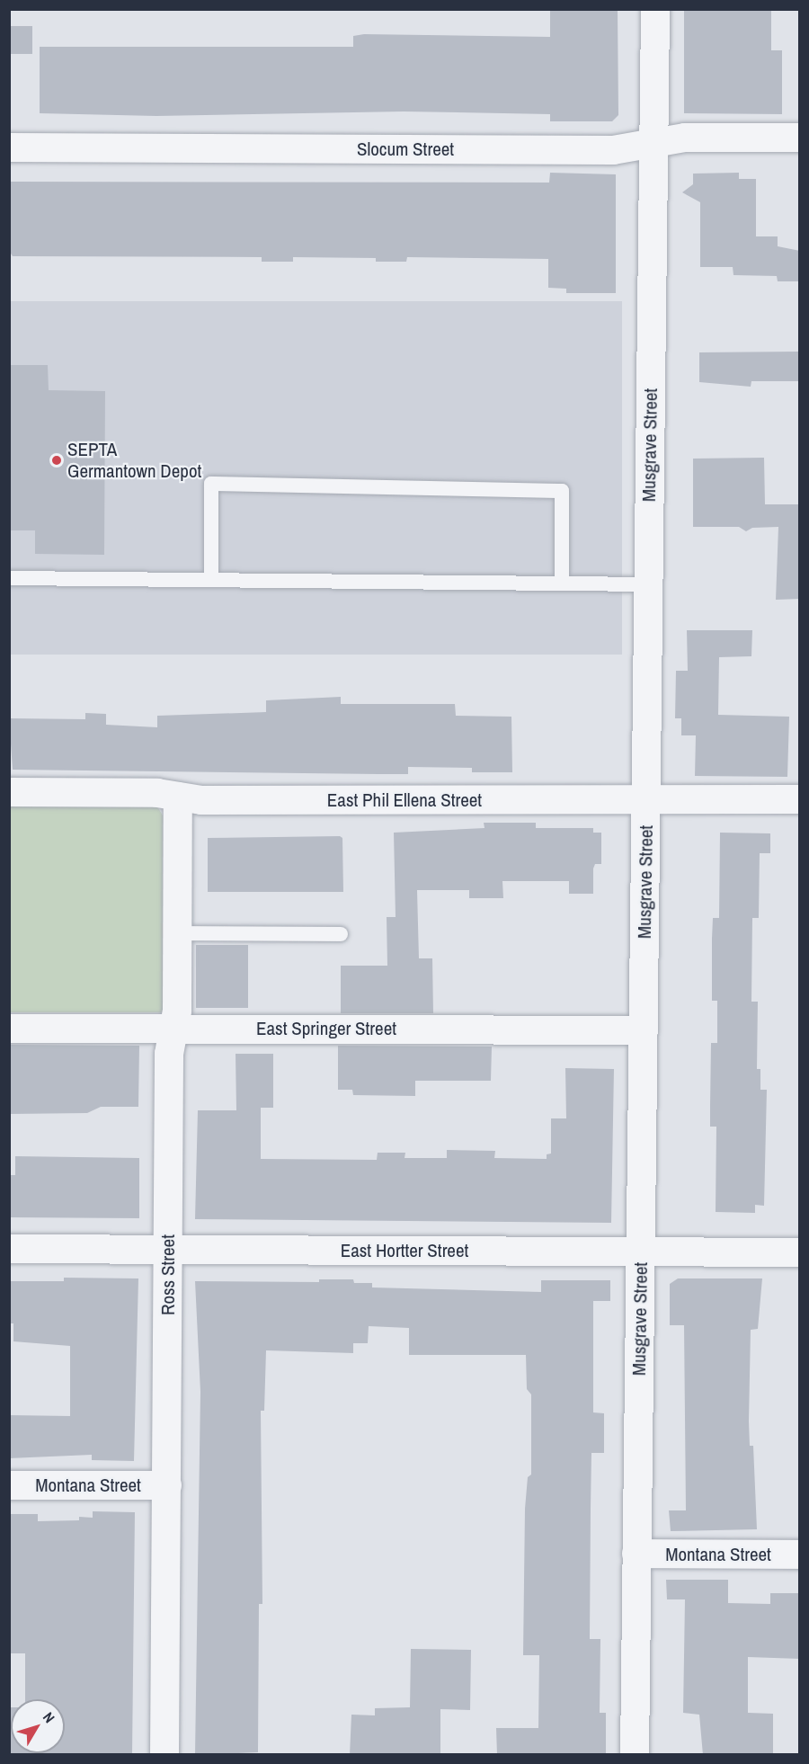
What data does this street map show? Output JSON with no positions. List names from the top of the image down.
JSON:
{
  "streets": {
    "street": [
      "Slocum Street",
      "Musgrave Street",
      "East Phil Ellena Street",
      "East Springer Street",
      "East Hortter Street",
      "Ross Street",
      "Montana Street"
    ]
  },
  "crossings": [
    ["Slocum Street", "Musgrave Street"],
    ["Musgrave Street", "East Phil Ellena Street"],
    ["Musgrave Street", "East Springer Street"],
    ["Musgrave Street", "East Hortter Street"],
    ["Musgrave Street", "Montana Street"],
    ["East Phil Ellena Street", "Ross Street"],
    ["East Springer Street", "Ross Street"],
    ["East Hortter Street", "Ross Street"],
    ["Ross Street", "Montana Street"]
  ],
  "places": ["SEPTA Germantown Depot"],
  "north": "top right"
}
